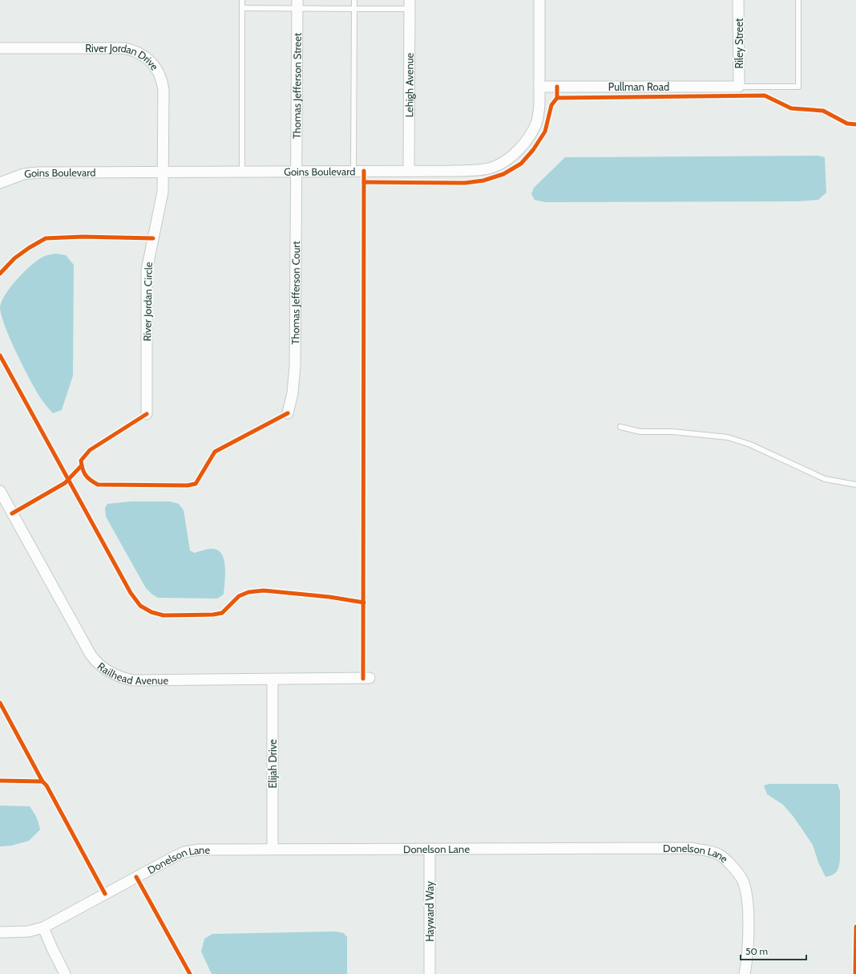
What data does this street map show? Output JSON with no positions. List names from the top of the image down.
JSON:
{
  "streets": {
    "street": [
      "Riley Street",
      "River Jordan Drive",
      "Lehigh Avenue",
      "Thomas Jefferson Street",
      "Pullman Road",
      "Goins Boulevard",
      "Thomas Jefferson Court",
      "River Jordan Circle",
      "Railhead Avenue",
      "Elijah Drive",
      "Donelson Lane",
      "Hayward Way"
    ]
  },
  "crossings": [
    ["Riley Street", "Pullman Road"],
    ["River Jordan Drive", "Goins Boulevard"],
    ["River Jordan Drive", "River Jordan Circle"],
    ["Lehigh Avenue", "Goins Boulevard"],
    ["Thomas Jefferson Street", "Goins Boulevard"],
    ["Thomas Jefferson Street", "Thomas Jefferson Court"],
    ["Pullman Road", "Goins Boulevard"],
    ["Goins Boulevard", "Thomas Jefferson Court"],
    ["Goins Boulevard", "River Jordan Circle"],
    ["Railhead Avenue", "Elijah Drive"],
    ["Elijah Drive", "Donelson Lane"],
    ["Donelson Lane", "Hayward Way"]
  ],
  "scale_bar": "50 m"
}
